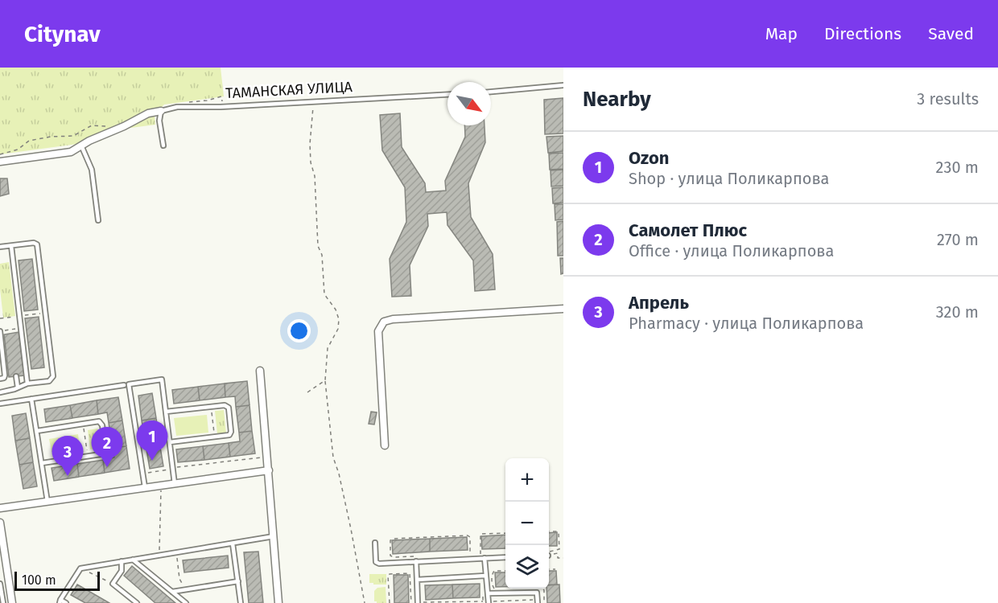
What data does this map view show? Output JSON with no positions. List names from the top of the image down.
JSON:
{
  "streets": {
    "lane": ["ТАМАНСКАЯ УЛИЦА"]
  },
  "scale_bar": "100 m",
  "north": "bottom right",
  "page": {
    "header": "Citynav",
    "nav": ["Map", "Directions", "Saved"],
    "heading": ["Nearby", "3 results"],
    "list": [
      {
        "mark": "1",
        "name": "Ozon",
        "note": "Shop · улица Поликарпова",
        "value": "230 m"
      },
      {
        "mark": "2",
        "name": "Самолет Плюс",
        "note": "Office · улица Поликарпова",
        "value": "270 m"
      },
      {
        "mark": "3",
        "name": "Апрель",
        "note": "Pharmacy · улица Поликарпова",
        "value": "320 m"
      }
    ],
    "pins": ["1", "2", "3"],
    "map_buttons": ["+", "−"],
    "scale": "100 m"
  }
}
